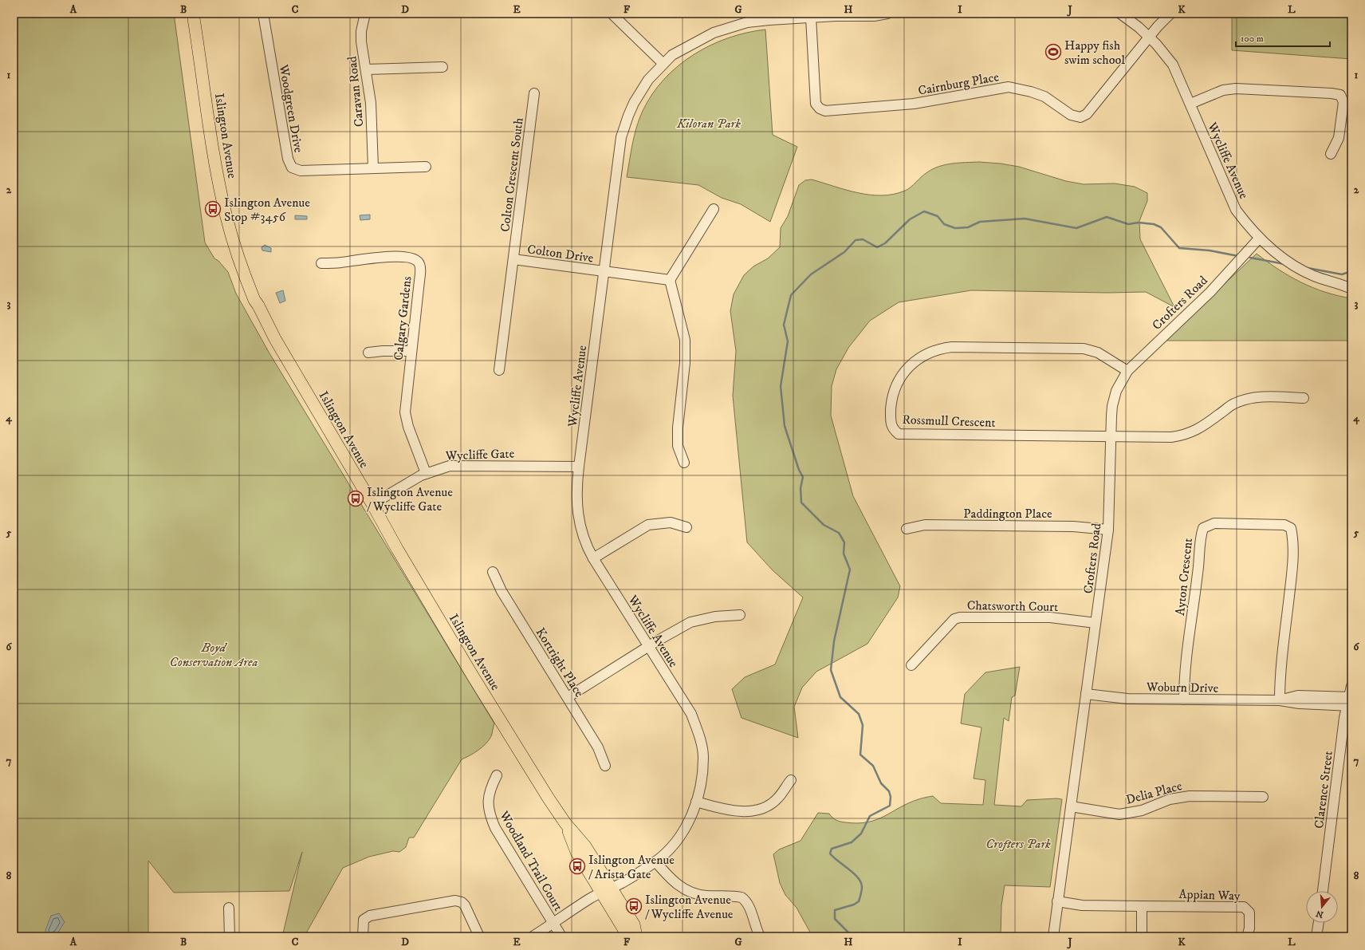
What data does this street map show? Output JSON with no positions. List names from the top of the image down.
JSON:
{
  "streets": {
    "main road": ["Islington Avenue"],
    "street": [
      "Cairnburg Place",
      "Caravan Road",
      "Woodgreen Drive",
      "Wycliffe Avenue",
      "Colton Crescent South",
      "Colton Drive",
      "Crofters Road",
      "Calgary Gardens",
      "Rossmull Crescent",
      "Wycliffe Gate",
      "Paddington Place",
      "Ayton Crescent",
      "Chatsworth Court",
      "Kortright Place",
      "Woburn Drive",
      "Clarence Street",
      "Delia Place",
      "Woodland Trail Court",
      "Appian Way"
    ]
  },
  "crossings": [
    ["Cairnburg Place", "Wycliffe Avenue"],
    ["Caravan Road", "Woodgreen Drive"],
    ["Islington Avenue", "Wycliffe Avenue"],
    ["Islington Avenue", "Wycliffe Gate"],
    ["Wycliffe Avenue", "Colton Drive"],
    ["Wycliffe Avenue", "Crofters Road"],
    ["Wycliffe Avenue", "Wycliffe Gate"],
    ["Wycliffe Avenue", "Woodland Trail Court"],
    ["Colton Crescent South", "Colton Drive"],
    ["Crofters Road", "Rossmull Crescent"],
    ["Crofters Road", "Paddington Place"],
    ["Crofters Road", "Chatsworth Court"],
    ["Crofters Road", "Woburn Drive"],
    ["Crofters Road", "Delia Place"],
    ["Crofters Road", "Appian Way"],
    ["Calgary Gardens", "Wycliffe Gate"],
    ["Ayton Crescent", "Woburn Drive"],
    ["Woburn Drive", "Clarence Street"]
  ],
  "parks": ["Kiloran Park", "Boyd Conservation Area", "Crofters Park"],
  "places": {
    "sports": ["Happy fish swim school"],
    "bus stop": [
      "Islington Avenue Stop #3456",
      "Islington Avenue / Wycliffe Gate",
      "Islington Avenue / Arista Gate",
      "Islington Avenue / Wycliffe Avenue"
    ]
  },
  "scale_bar": "100 m",
  "north": "bottom",
  "grid": {
    "columns": [
      "A",
      "B",
      "C",
      "D",
      "E",
      "F",
      "G",
      "H",
      "I",
      "J",
      "K",
      "L"
    ],
    "rows": [
      "1",
      "2",
      "3",
      "4",
      "5",
      "6",
      "7",
      "8"
    ]
  }
}
